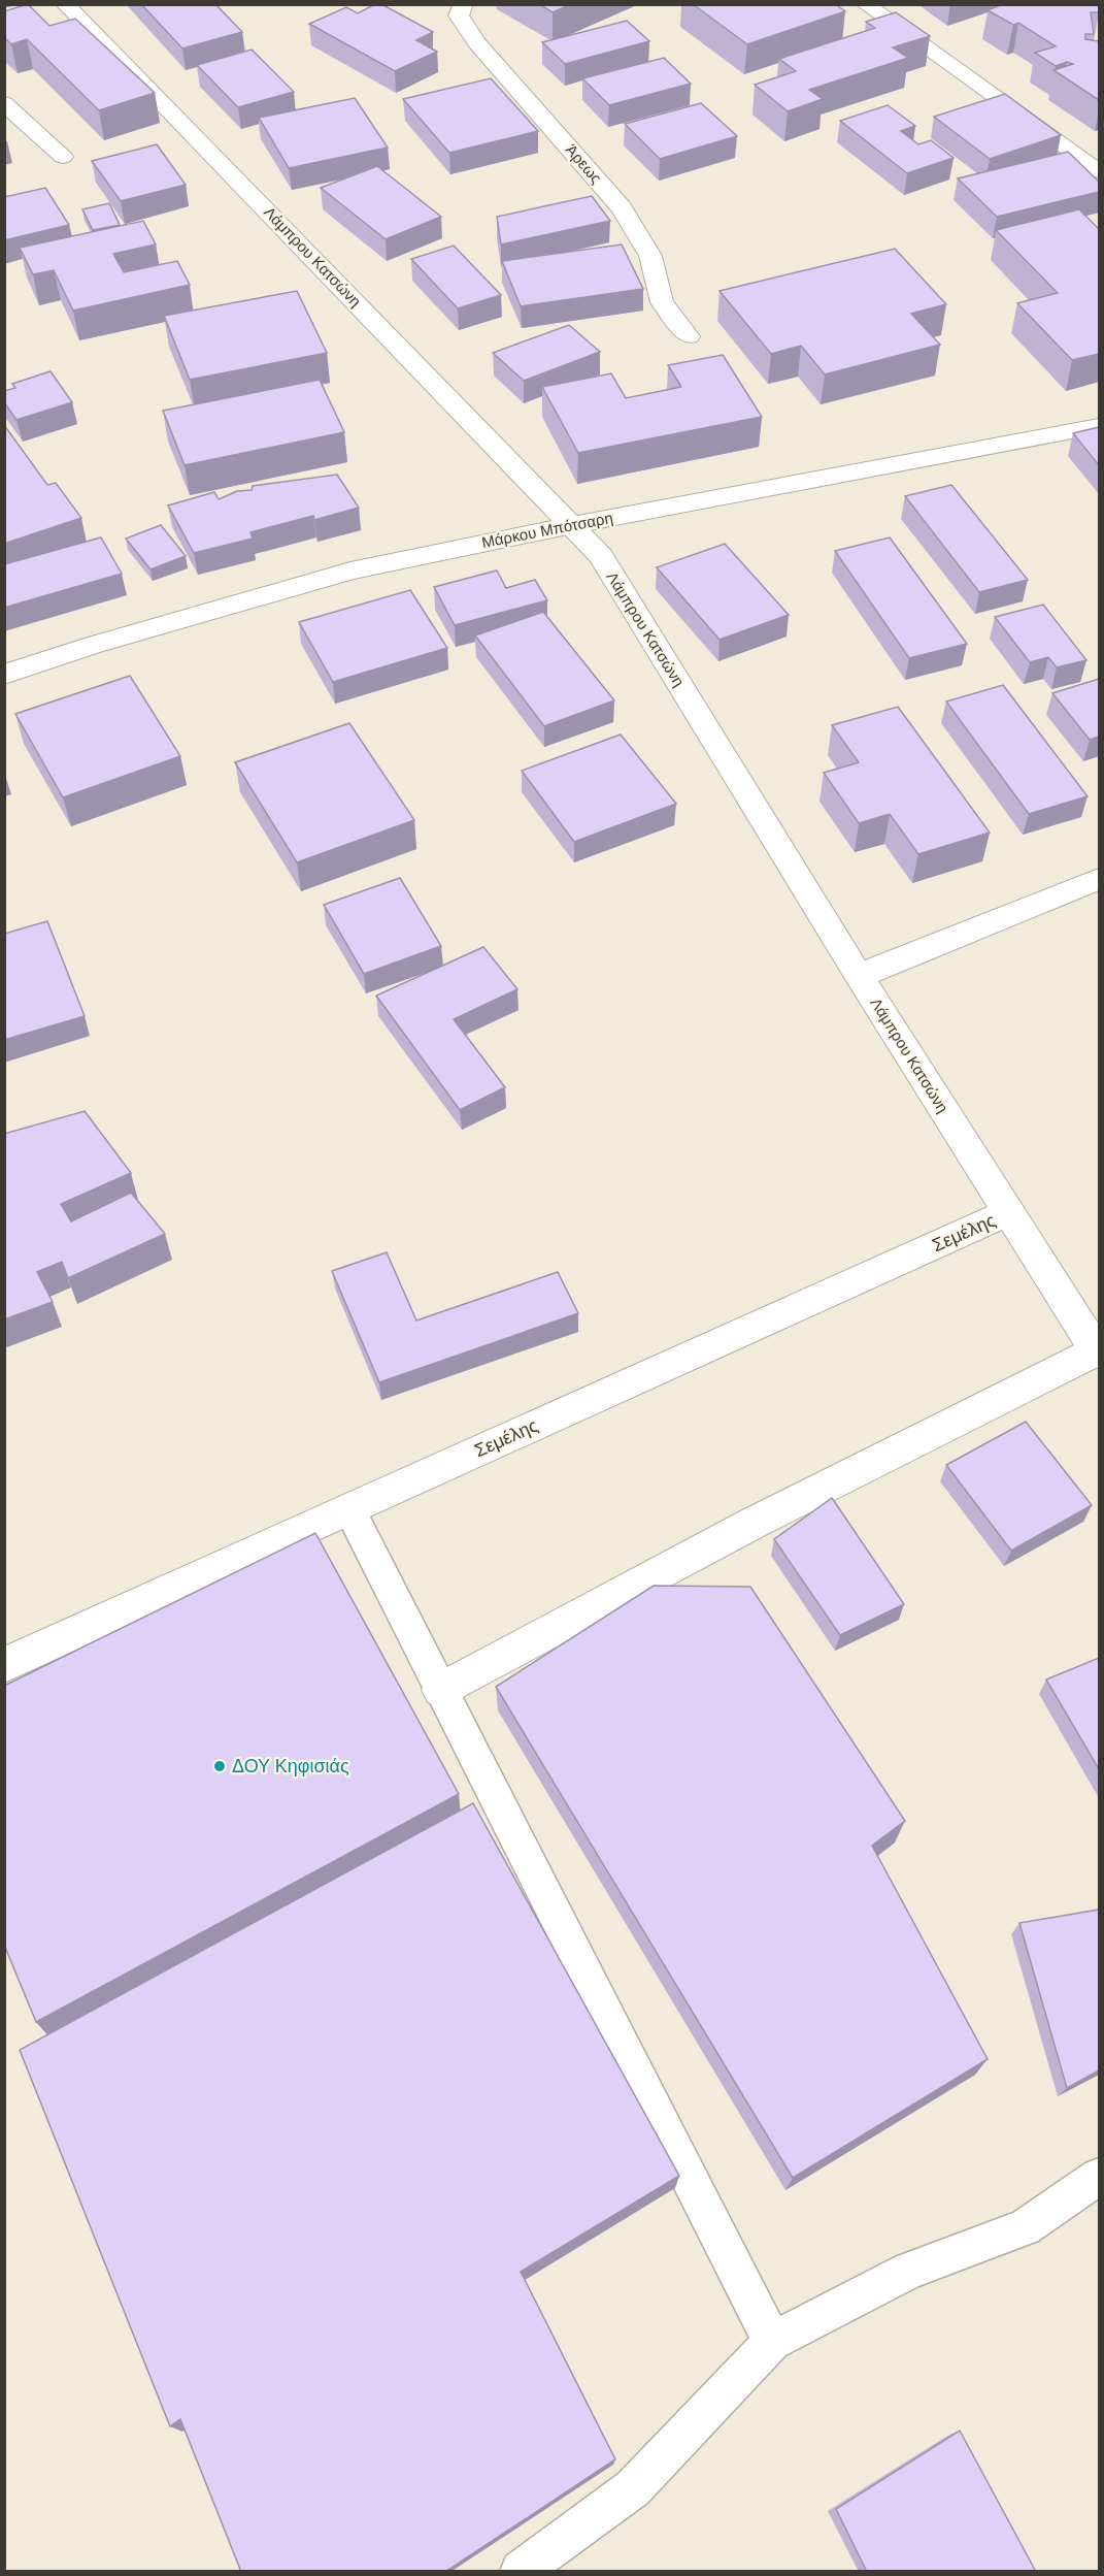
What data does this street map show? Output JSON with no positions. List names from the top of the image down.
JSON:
{
  "streets": {
    "street": [
      "Άρεως",
      "Λάμπρου Κατσώνη",
      "Μάρκου Μπότσαρη",
      "Σεμέλης"
    ]
  },
  "crossings": [
    ["Λάμπρου Κατσώνη", "Μάρκου Μπότσαρη"],
    ["Λάμπρου Κατσώνη", "Σεμέλης"]
  ],
  "places": ["ΔΟΥ Κηφισιάς"]
}
